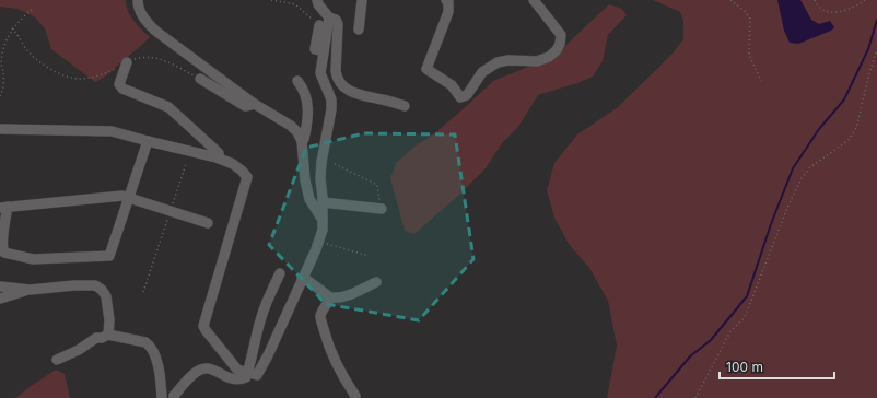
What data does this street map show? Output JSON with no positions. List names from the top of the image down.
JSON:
{
  "scale_bar": "100 m"
}
